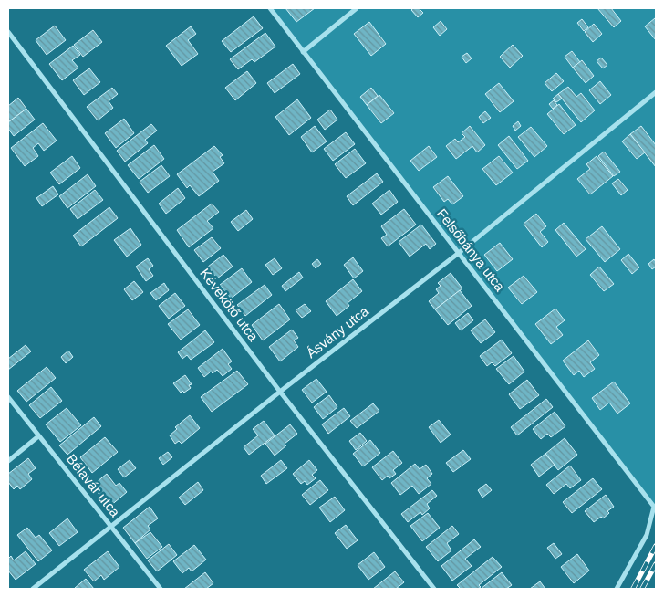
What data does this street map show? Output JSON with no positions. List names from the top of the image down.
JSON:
{
  "streets": {
    "street": [
      "Felsőbánya utca",
      "Kévekötő utca",
      "Ásvány utca",
      "Bélavár utca"
    ]
  },
  "crossings": [
    ["Felsőbánya utca", "Ásvány utca"],
    ["Kévekötő utca", "Ásvány utca"],
    ["Ásvány utca", "Bélavár utca"]
  ]
}
